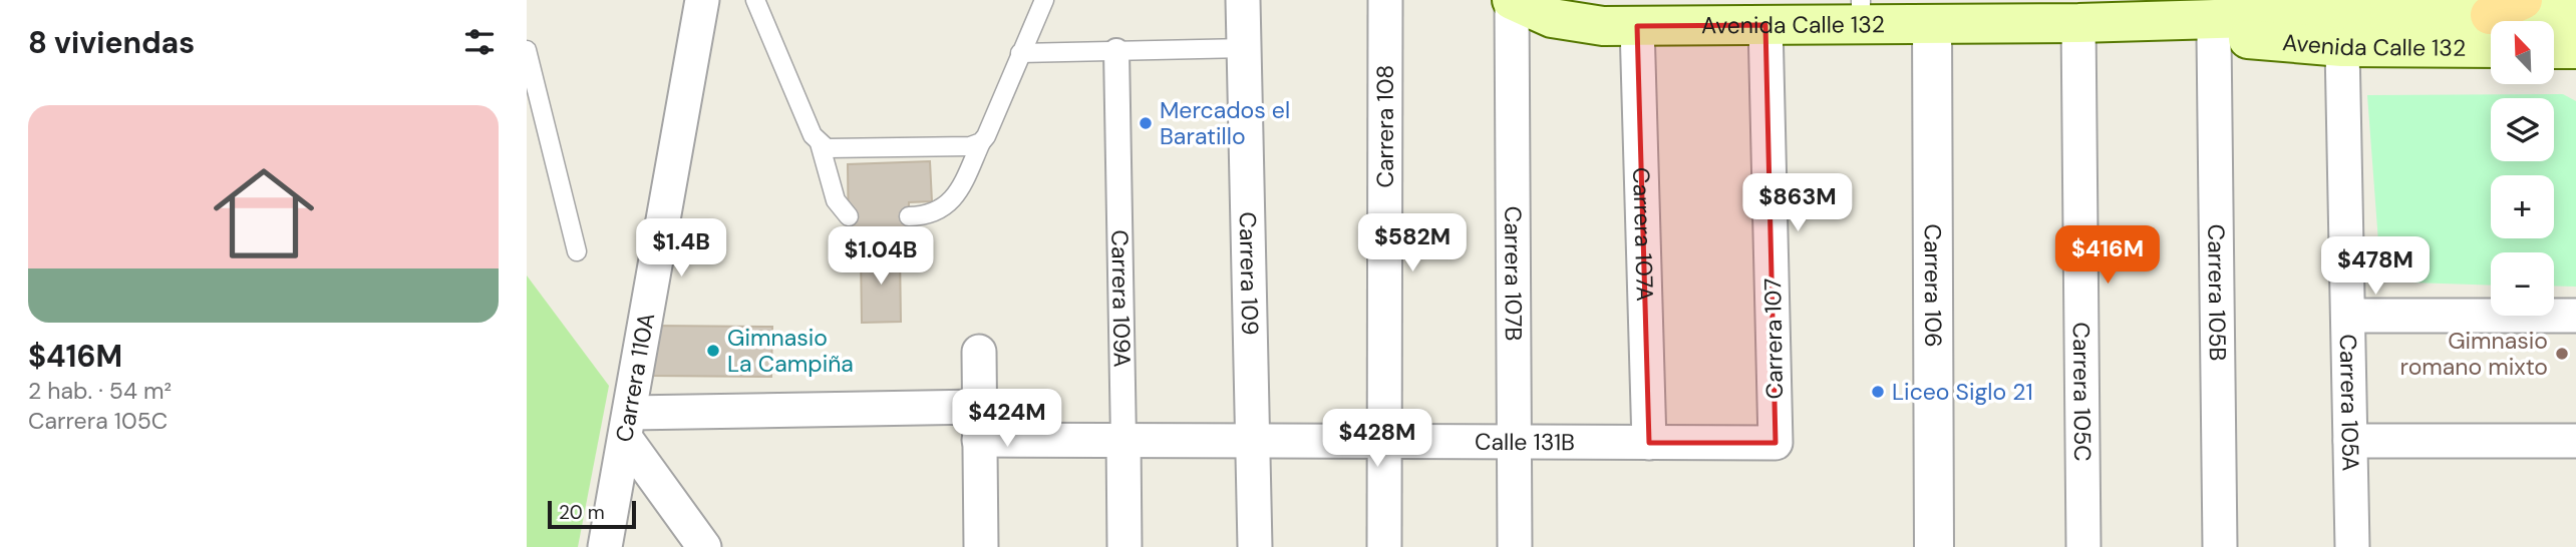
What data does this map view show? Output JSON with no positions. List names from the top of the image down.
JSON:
{
  "streets": {
    "main road": ["Avenida Calle 132"],
    "street": [
      "Carrera 108",
      "Carrera 107A",
      "Carrera 109",
      "Carrera 107B",
      "Carrera 106",
      "Carrera 105B",
      "Carrera 109A",
      "Carrera 107",
      "Carrera 110A",
      "Carrera 105C",
      "Carrera 105A",
      "Calle 131B"
    ]
  },
  "crossings": [
    ["Avenida Calle 132", "Carrera 107A"],
    ["Avenida Calle 132", "Carrera 107B"],
    ["Avenida Calle 132", "Carrera 106"],
    ["Avenida Calle 132", "Carrera 105B"],
    ["Avenida Calle 132", "Carrera 107"],
    ["Avenida Calle 132", "Carrera 105C"],
    ["Avenida Calle 132", "Carrera 105A"],
    ["Carrera 108", "Calle 131B"],
    ["Carrera 107A", "Calle 131B"],
    ["Carrera 109", "Calle 131B"],
    ["Carrera 107B", "Calle 131B"],
    ["Carrera 109A", "Calle 131B"],
    ["Carrera 107", "Calle 131B"],
    ["Carrera 110A", "Calle 131B"]
  ],
  "places": [
    "Mercados el Baratillo",
    "Gimnasio La Campiña",
    "Gimnasio romano mixto",
    "Liceo Siglo 21"
  ],
  "scale_bar": "20 m",
  "north": "top left",
  "page": {
    "heading": "8 viviendas",
    "map_buttons": ["+", "−"],
    "list": [
      {
        "name": "$416M",
        "note": "2 hab. · 54 m² · Carrera 105C"
      }
    ],
    "price": [
      "$863M",
      "$582M",
      "$1.4B",
      "$416M",
      "$1.04B",
      "$478M",
      "$424M",
      "$428M"
    ],
    "scale": "20 m"
  }
}
